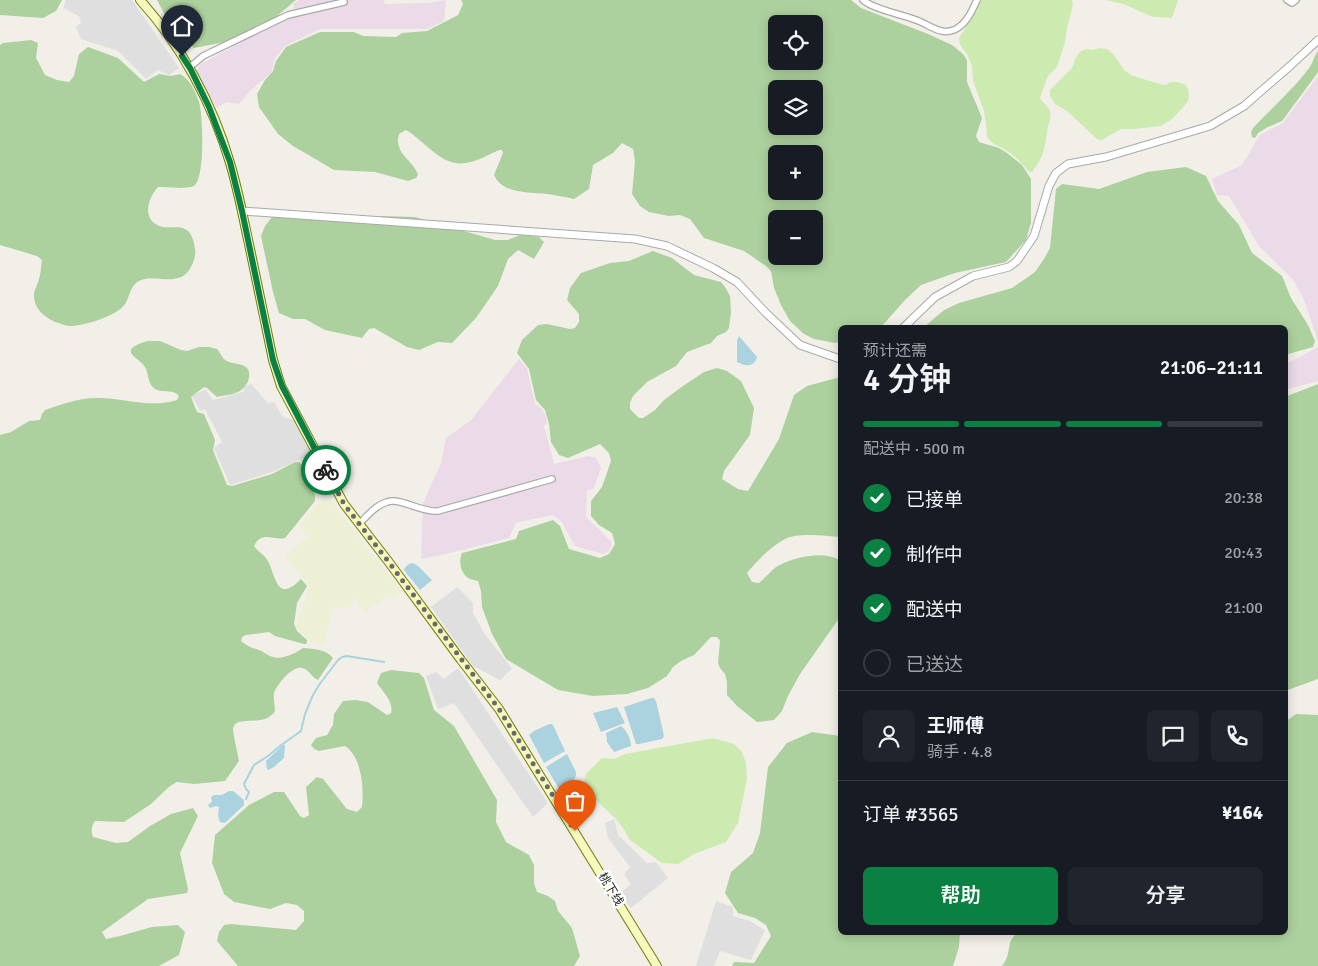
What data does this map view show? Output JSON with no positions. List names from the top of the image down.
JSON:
{
  "streets": {
    "main road": ["桃下线"]
  },
  "page": {
    "map_buttons": ["+", "−"],
    "heading": ["4 分钟", "预计还需", "21:06–21:11"],
    "panel": [
      "王师傅",
      "骑手 · 4.8",
      "订单 #3565",
      "¥164"
    ],
    "bar": "配送中 · 500 m",
    "list": [
      ["已接单", "20:38"],
      ["制作中", "20:43"],
      ["配送中", "21:00"],
      "已送达"
    ],
    "buttons": ["帮助", "分享"]
  }
}
